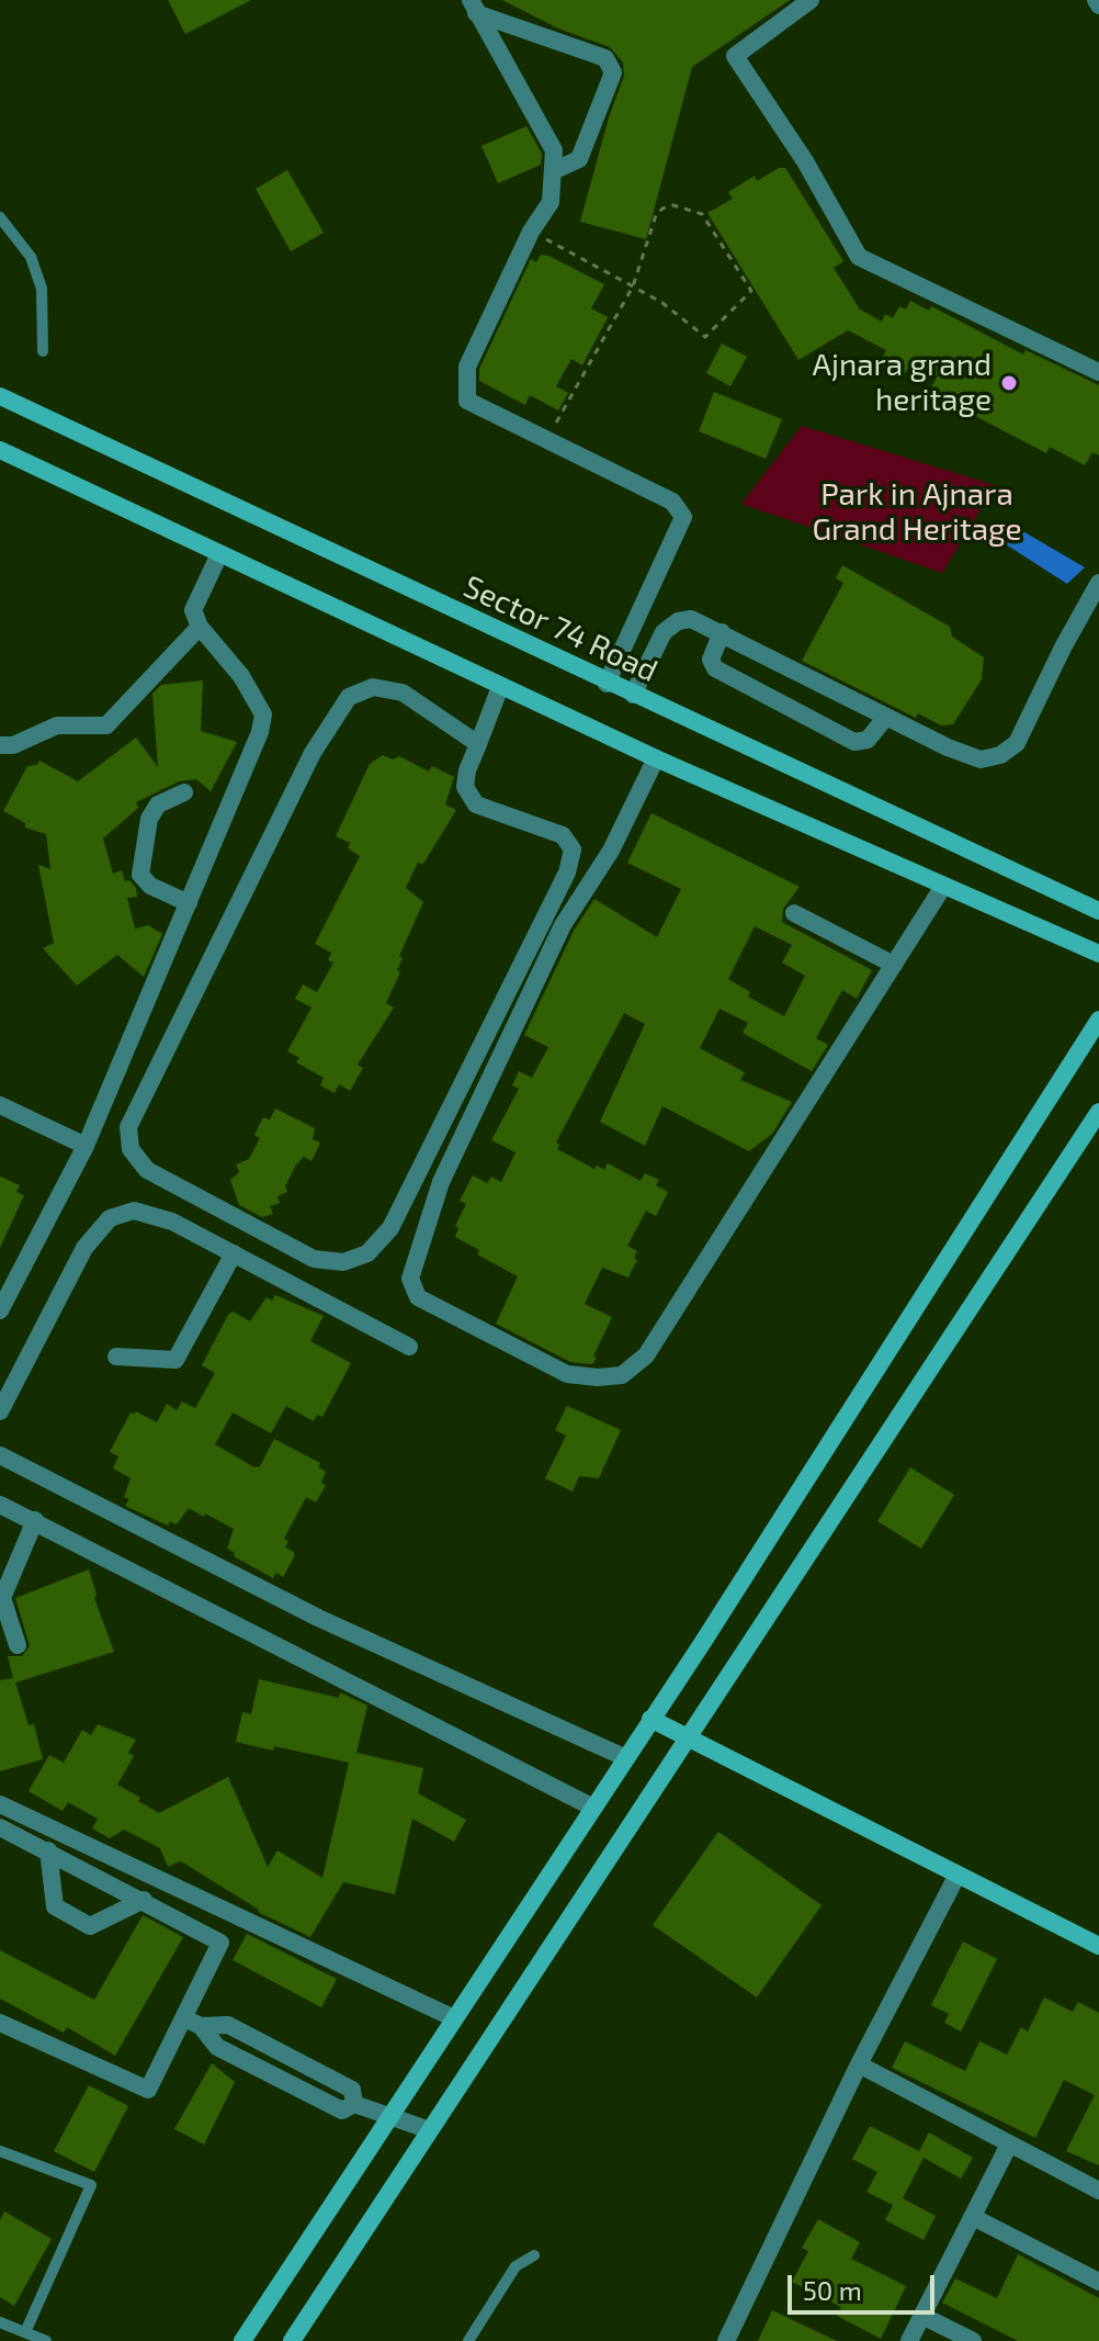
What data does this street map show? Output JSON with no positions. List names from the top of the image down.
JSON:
{
  "streets": {
    "street": ["Sector 74 Road"]
  },
  "parks": ["Park in Ajnara Grand Heritage"],
  "places": ["Ajnara grand heritage"],
  "scale_bar": "50 m"
}
